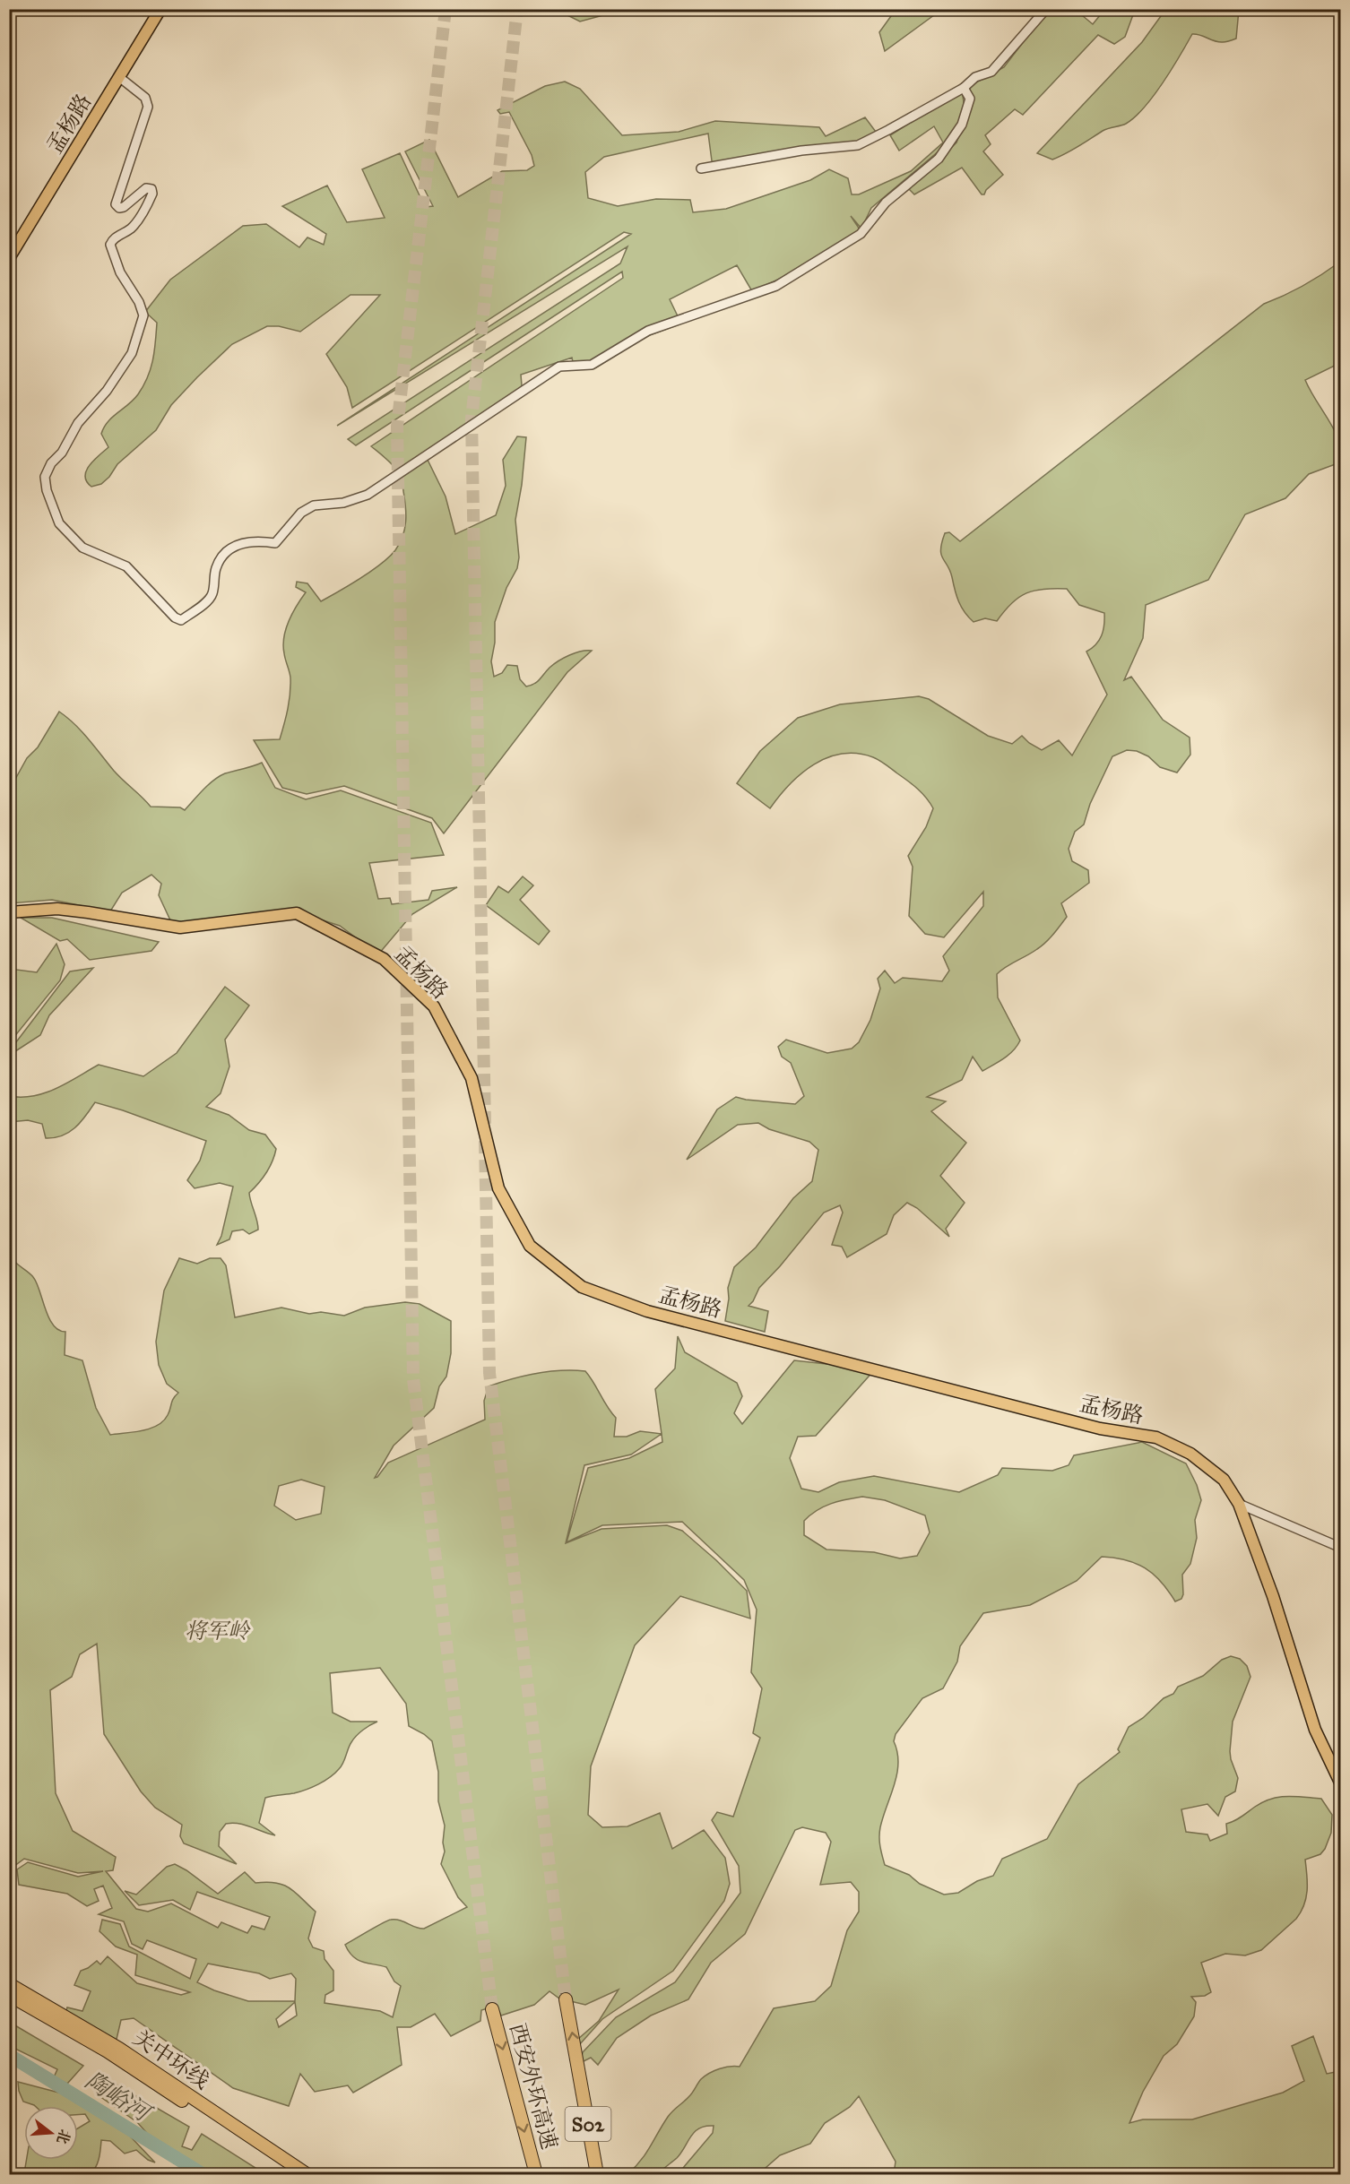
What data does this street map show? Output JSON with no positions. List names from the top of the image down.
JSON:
{
  "streets": {
    "highway": ["关中环线", "西安外环高速", "S02"],
    "main road": ["孟杨路"]
  },
  "water": ["陶峪河"],
  "parks": ["将军岭"],
  "north": "right"
}
